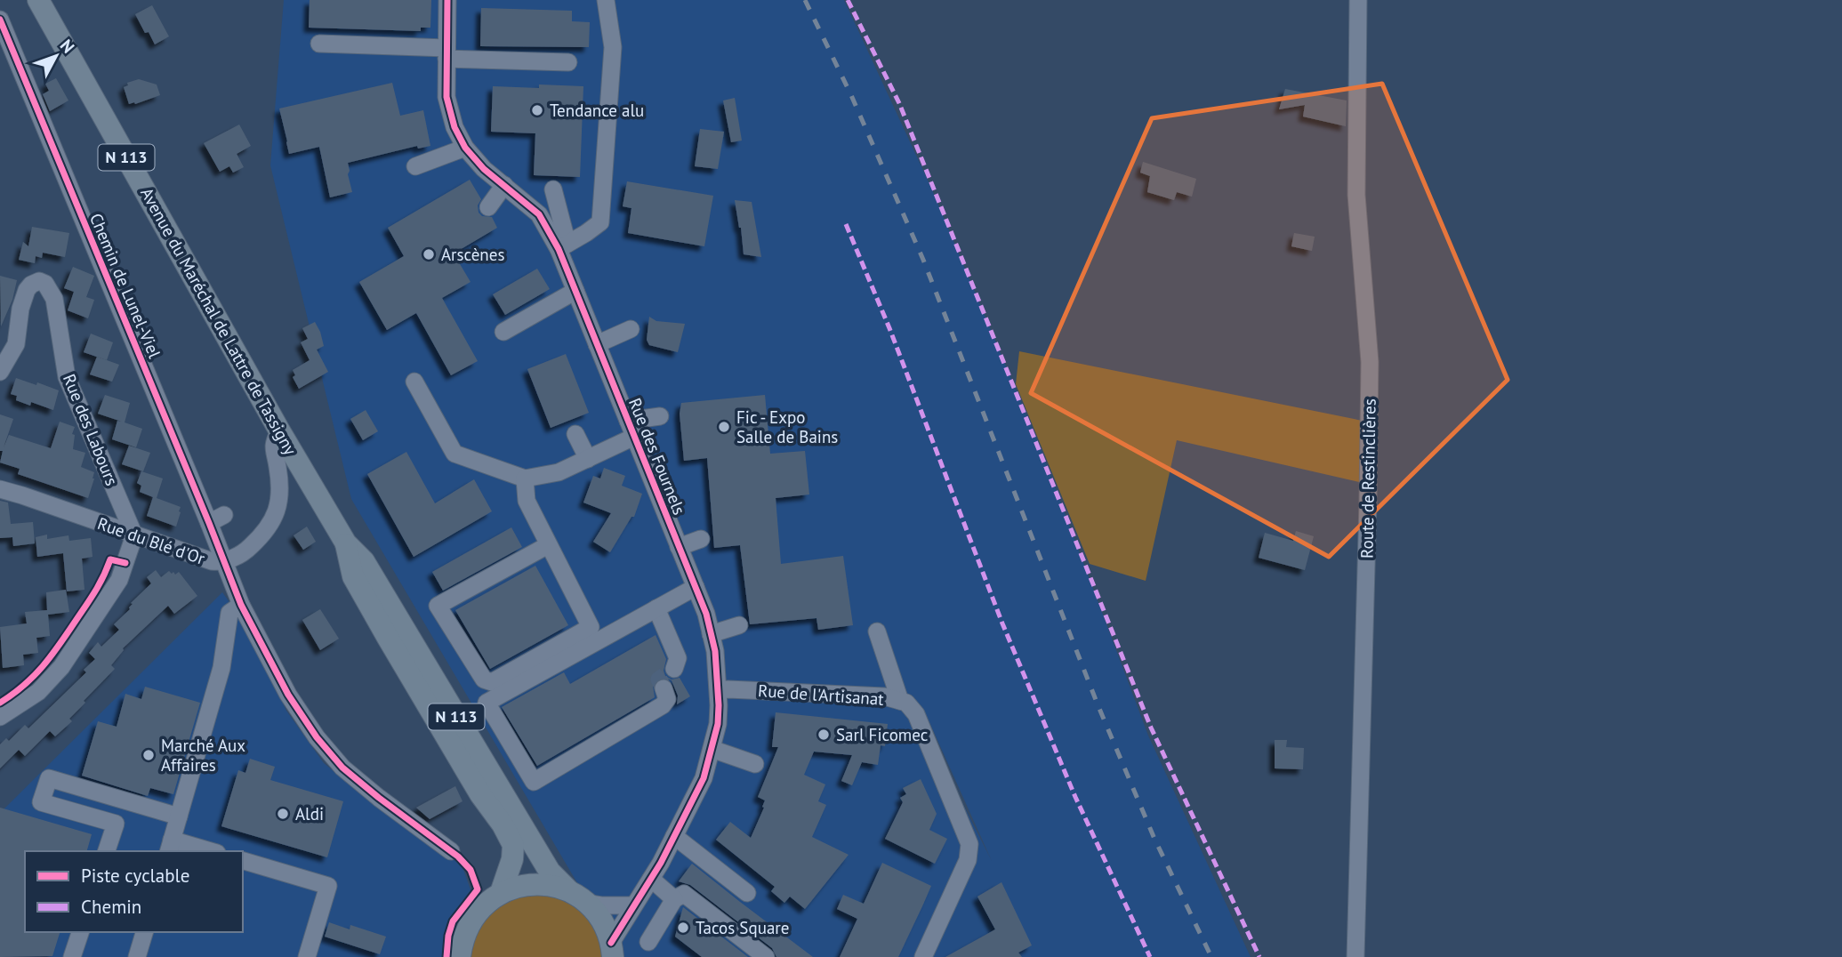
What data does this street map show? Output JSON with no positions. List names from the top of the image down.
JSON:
{
  "streets": {
    "main road": ["N 113", "Avenue du Maréchal de Lattre de Tassigny"],
    "street": [
      "Chemin de Lunel-Viel",
      "Rue des Labours",
      "Rue des Fournels",
      "Route de Restinclières",
      "Rue du Blé d'Or",
      "Rue de l'Artisanat"
    ]
  },
  "crossings": [
    ["Chemin de Lunel-Viel", "Rue du Blé d'Or"],
    ["Avenue du Maréchal de Lattre de Tassigny", "Rue des Fournels"],
    ["Avenue du Maréchal de Lattre de Tassigny", "Rue du Blé d'Or"],
    ["Rue des Labours", "Rue du Blé d'Or"],
    ["Rue des Fournels", "Rue de l'Artisanat"]
  ],
  "places": [
    "Tendance alu",
    "Arscènes",
    "Fic - Expo Salle de Bains",
    "Sarl Ficomec",
    "Marché Aux Affaires",
    "Aldi",
    "Tacos Square"
  ],
  "legend": ["Piste cyclable", "Chemin"],
  "north": "top right"
}
